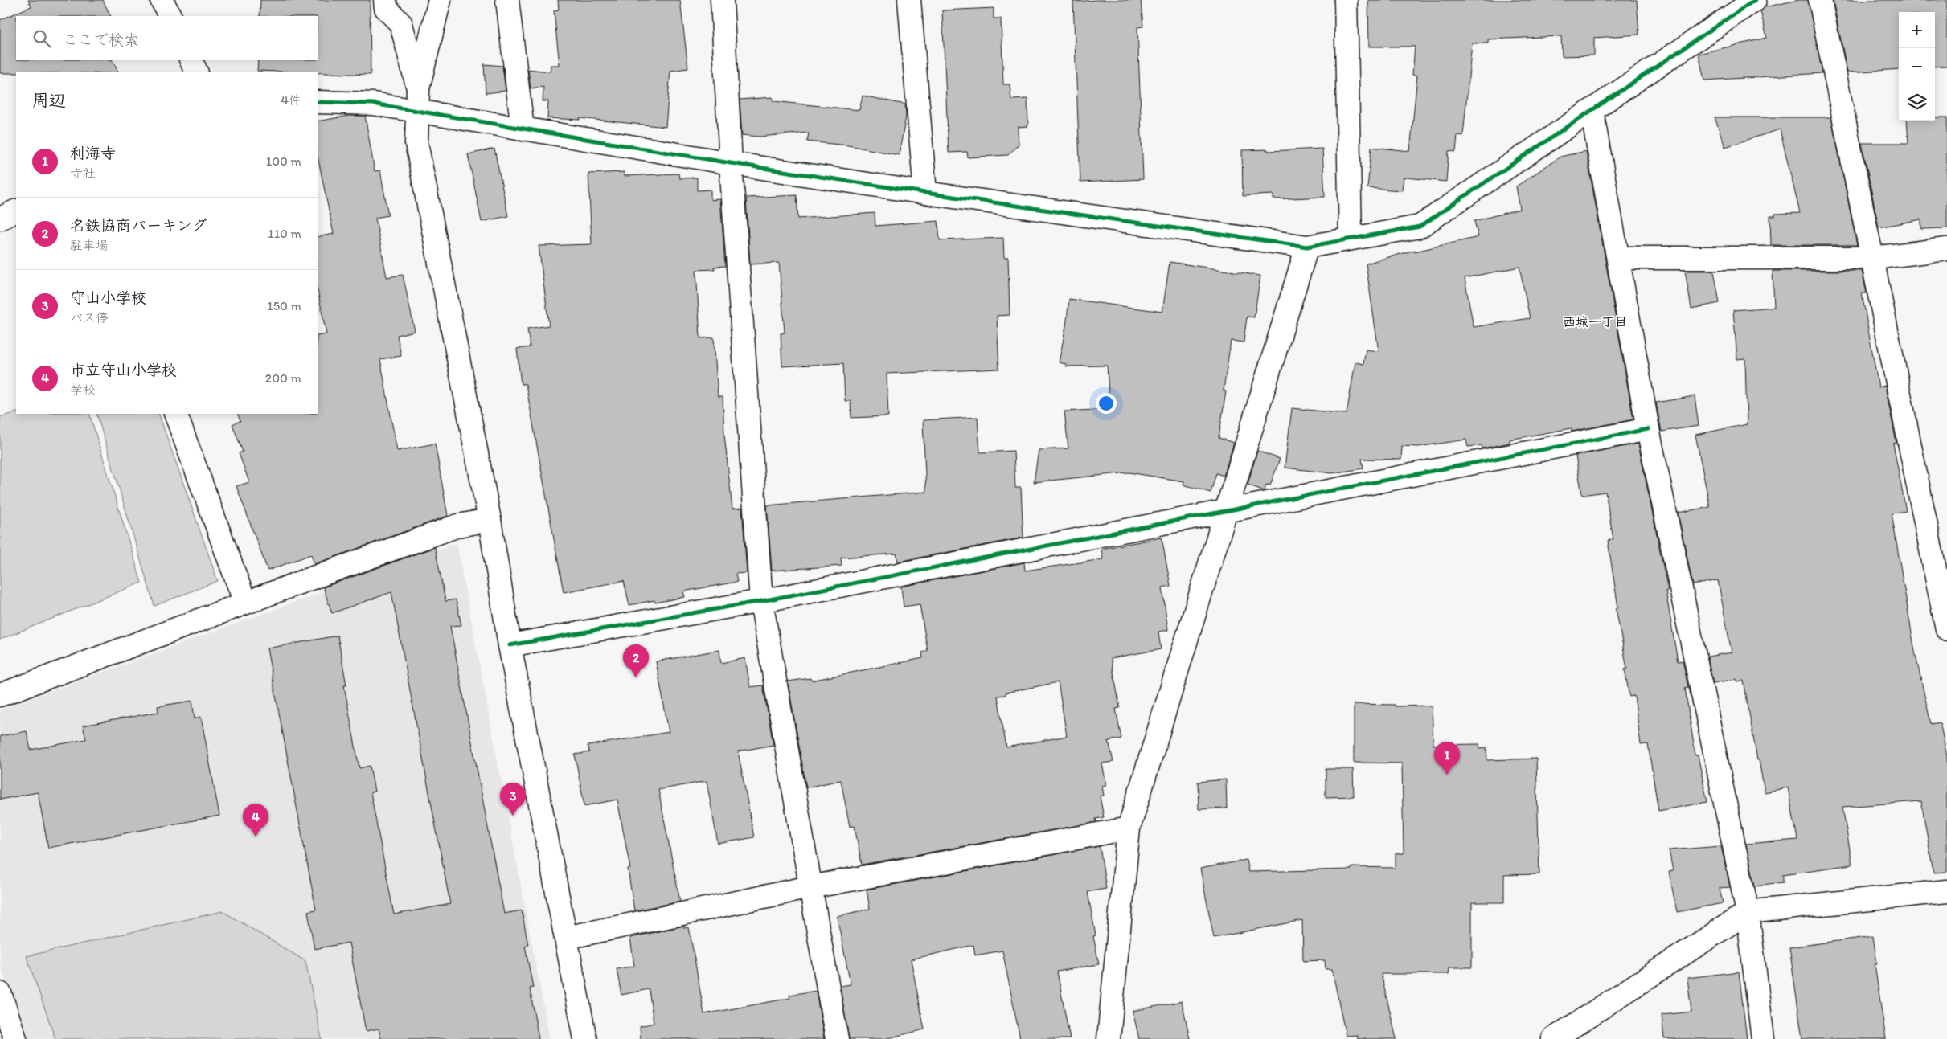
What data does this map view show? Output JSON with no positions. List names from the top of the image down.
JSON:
{
  "districts": ["西城一丁目"],
  "page": {
    "map_buttons": ["+", "−"],
    "search": "ここで検索",
    "heading": ["周辺", "4件"],
    "list": [
      {
        "mark": "1",
        "name": "利海寺",
        "note": "寺社",
        "value": "100 m"
      },
      {
        "mark": "2",
        "name": "名鉄協商パーキング",
        "note": "駐車場",
        "value": "110 m"
      },
      {
        "mark": "3",
        "name": "守山小学校",
        "note": "バス停",
        "value": "150 m"
      },
      {
        "mark": "4",
        "name": "市立守山小学校",
        "note": "学校",
        "value": "200 m"
      }
    ],
    "pins": [
      "2",
      "1",
      "3",
      "4"
    ]
  }
}
